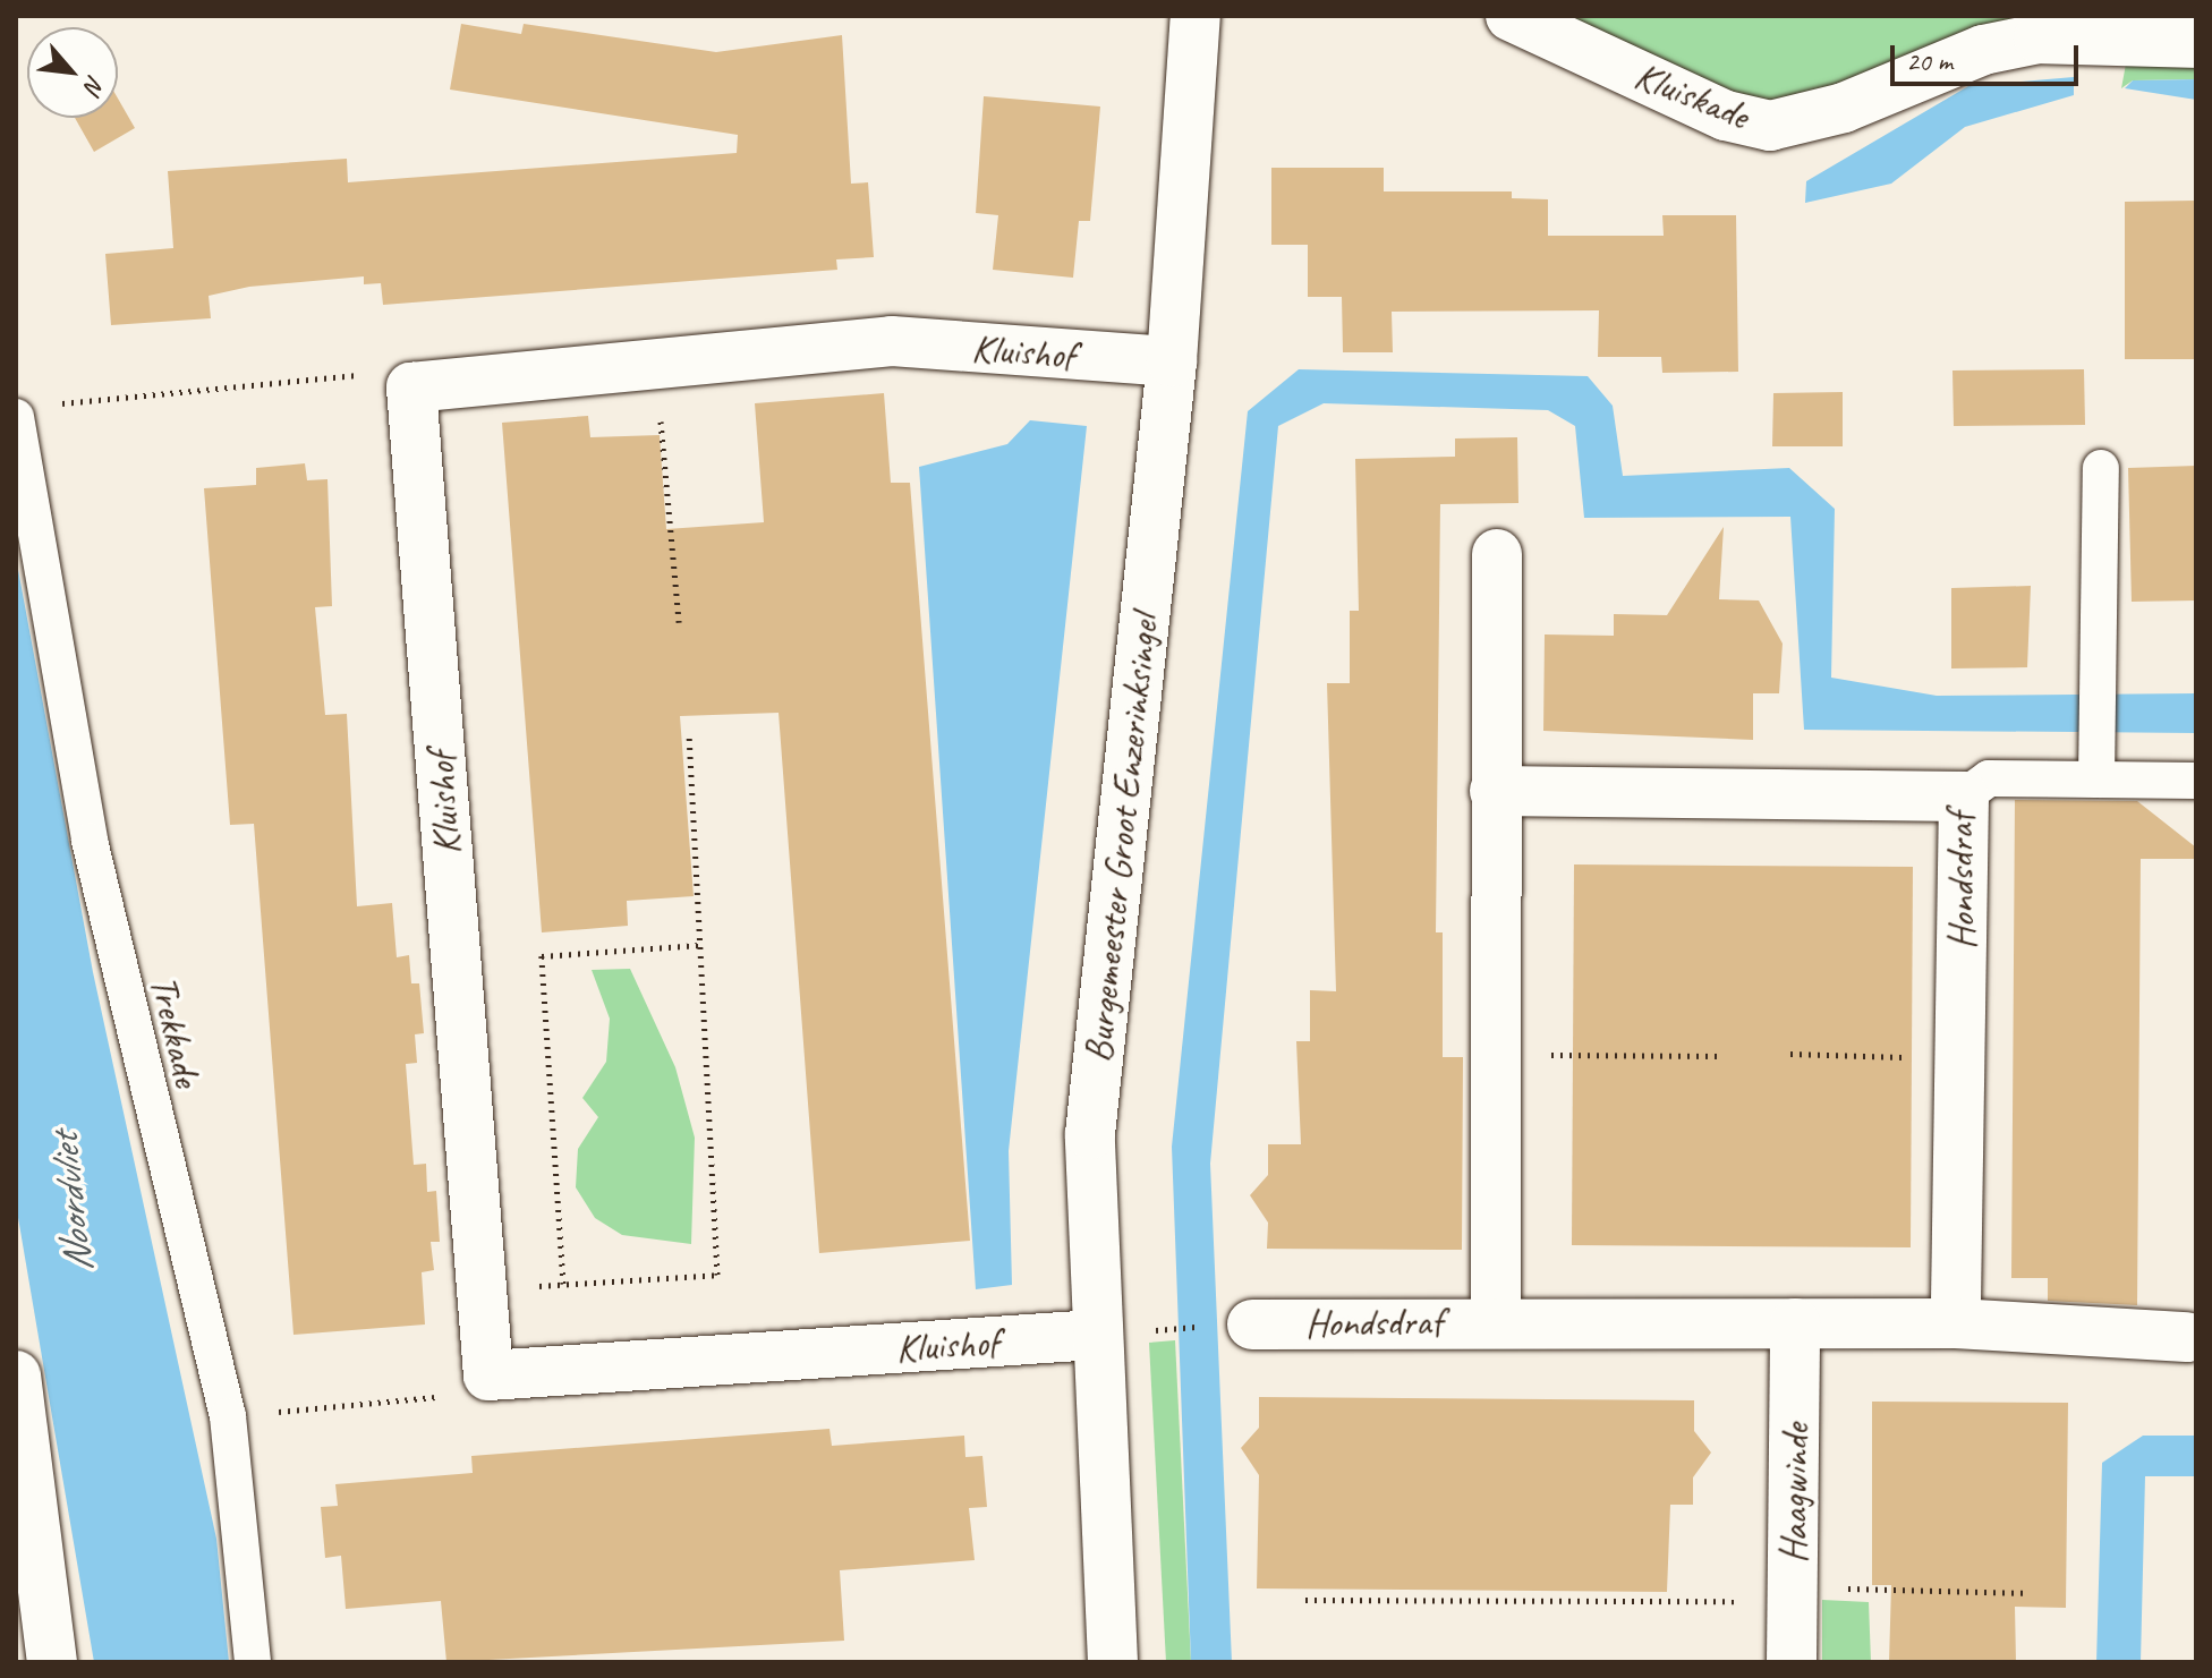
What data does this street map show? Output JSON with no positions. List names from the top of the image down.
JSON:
{
  "streets": {
    "street": [
      "Kluiskade",
      "Kluishof",
      "Burgemeester Groot Enzerinksingel",
      "Hondsdraf",
      "Haagwinde"
    ],
    "lane": ["Trekkade"]
  },
  "crossings": [
    ["Kluishof", "Burgemeester Groot Enzerinksingel"],
    ["Hondsdraf", "Haagwinde"]
  ],
  "water": ["Noordvliet"],
  "scale_bar": "20 m",
  "north": "bottom right"
}
